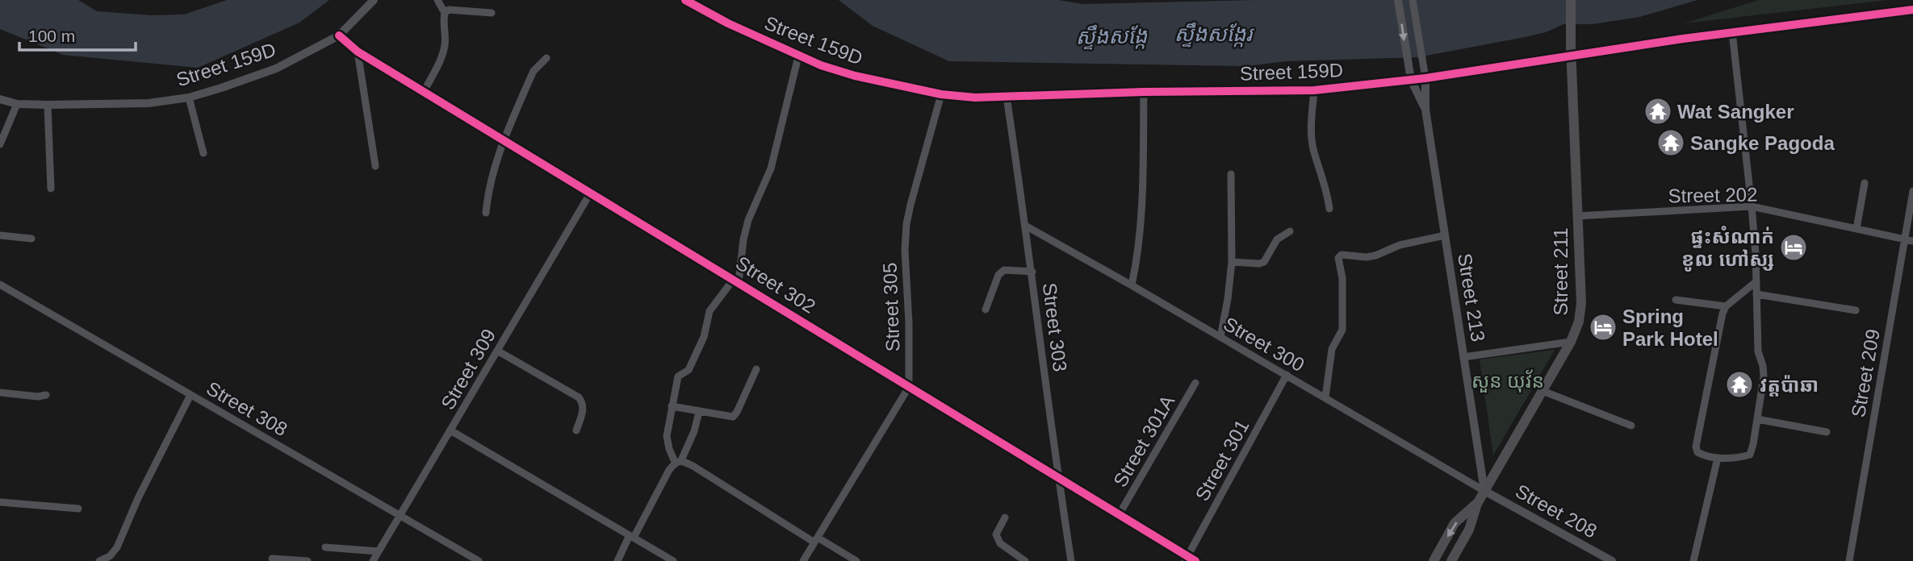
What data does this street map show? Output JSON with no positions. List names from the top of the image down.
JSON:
{
  "streets": {
    "main road": ["Street 211"],
    "street": [
      "Street 159D",
      "Street 202",
      "Street 302",
      "Street 213",
      "Street 305",
      "Street 303",
      "Street 300",
      "Street 309",
      "Street 209",
      "Street 308",
      "Street 301A",
      "Street 301",
      "Street 208"
    ]
  },
  "crossings": [
    ["Street 159D", "Street 211"],
    ["Street 159D", "Street 302"],
    ["Street 159D", "Street 213"],
    ["Street 159D", "Street 305"],
    ["Street 159D", "Street 303"],
    ["Street 202", "Street 211"],
    ["Street 202", "Street 209"],
    ["Street 211", "Street 213"],
    ["Street 211", "Street 300"],
    ["Street 211", "Street 208"],
    ["Street 302", "Street 305"],
    ["Street 302", "Street 303"],
    ["Street 302", "Street 309"],
    ["Street 302", "Street 301A"],
    ["Street 302", "Street 301"],
    ["Street 213", "Street 300"],
    ["Street 213", "Street 208"],
    ["Street 303", "Street 300"],
    ["Street 300", "Street 301"],
    ["Street 300", "Street 208"],
    ["Street 309", "Street 308"]
  ],
  "water": ["ស្ទឹងសង្កែរ", "ស្ទឹងសង្កែ"],
  "parks": ["សួន យុវ័ន"],
  "places": {
    "temple": ["Wat Sangker", "Sangke Pagoda", "វត្តប៉ាឆា"],
    "hotel": ["ផ្ទះសំណាក់ ខូល ហៅស្ស", "Spring Park Hotel"]
  },
  "scale_bar": "100 m"
}
